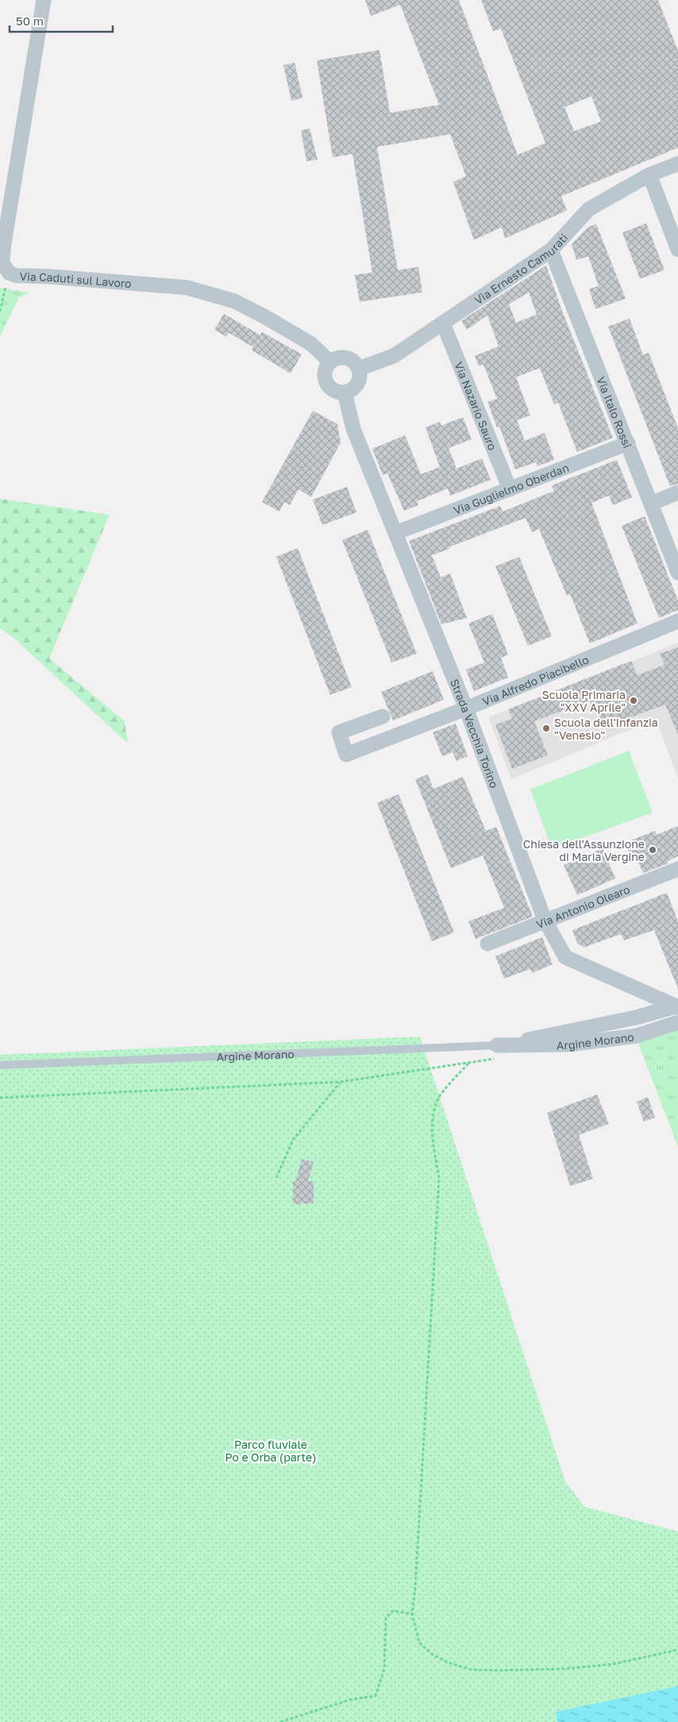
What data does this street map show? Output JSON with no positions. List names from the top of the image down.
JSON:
{
  "streets": {
    "street": [
      "Via Ernesto Camurati",
      "Via Caduti sul Lavoro",
      "Via Nazario Sauro",
      "Via Italo Rossi",
      "Via Guglielmo Oberdan",
      "Via Alfredo Piacibello",
      "Strada Vecchia Torino",
      "Via Antonio Olearo",
      "Argine Morano"
    ]
  },
  "crossings": [
    ["Via Ernesto Camurati", "Via Caduti sul Lavoro"],
    ["Via Ernesto Camurati", "Via Nazario Sauro"],
    ["Via Ernesto Camurati", "Via Italo Rossi"],
    ["Via Ernesto Camurati", "Strada Vecchia Torino"],
    ["Via Caduti sul Lavoro", "Strada Vecchia Torino"],
    ["Via Nazario Sauro", "Via Guglielmo Oberdan"],
    ["Via Italo Rossi", "Via Guglielmo Oberdan"],
    ["Via Guglielmo Oberdan", "Strada Vecchia Torino"],
    ["Via Alfredo Piacibello", "Strada Vecchia Torino"],
    ["Strada Vecchia Torino", "Via Antonio Olearo"],
    ["Strada Vecchia Torino", "Argine Morano"]
  ],
  "parks": ["Parco fluviale Po e Orba (parte)"],
  "places": ["Scuola Primaria \"XXV Aprile\"", "Scuola dell'Infanzia \"Venesio\"", "Chiesa dell'Assunzione di Maria Vergine"],
  "scale_bar": "50 m"
}
